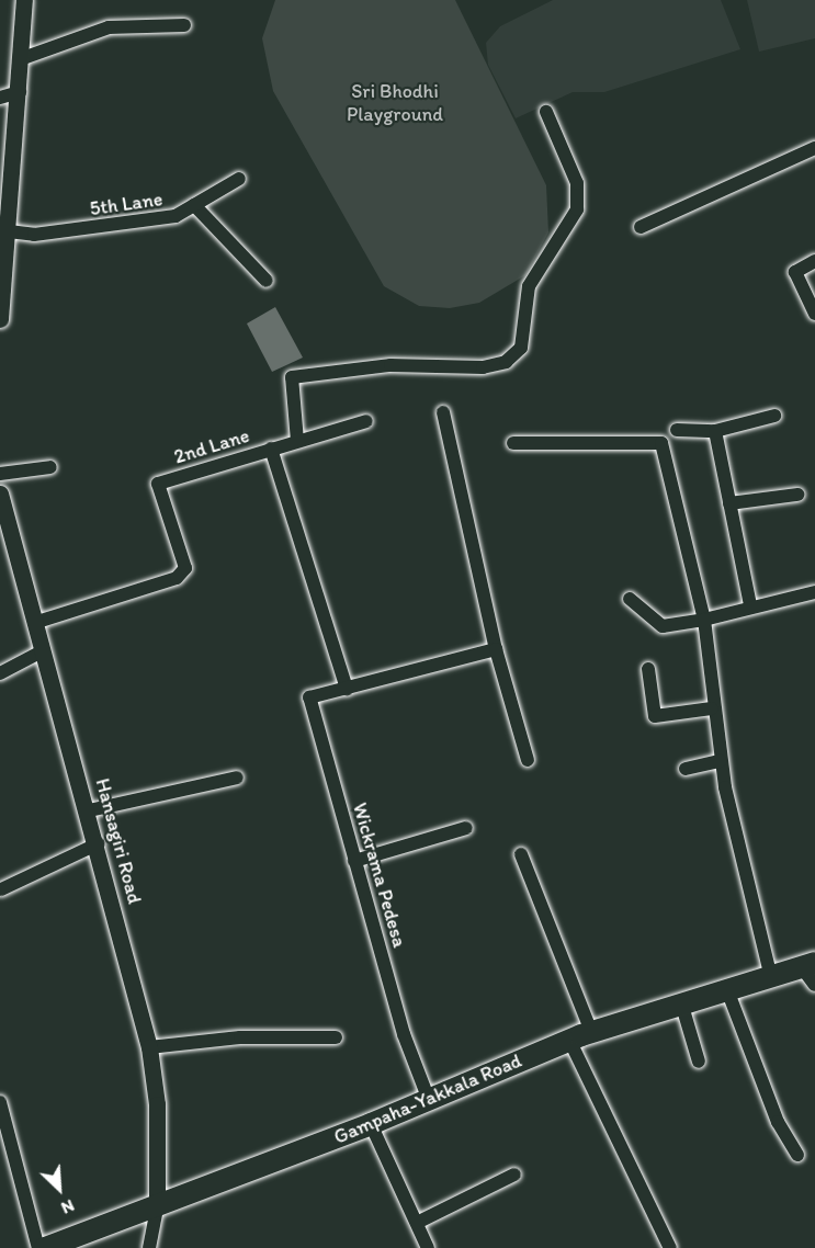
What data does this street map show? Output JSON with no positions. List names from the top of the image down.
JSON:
{
  "streets": {
    "highway": ["Gampaha-Yakkala Road"],
    "street": [
      "5th Lane",
      "2nd Lane",
      "Hansagiri Road",
      "Wickrama Pedesa"
    ]
  },
  "crossings": [
    ["2nd Lane", "Hansagiri Road"],
    ["Hansagiri Road", "Gampaha-Yakkala Road"],
    ["Wickrama Pedesa", "Gampaha-Yakkala Road"]
  ],
  "parks": ["Sri Bhodhi Playground"],
  "north": "bottom right"
}
